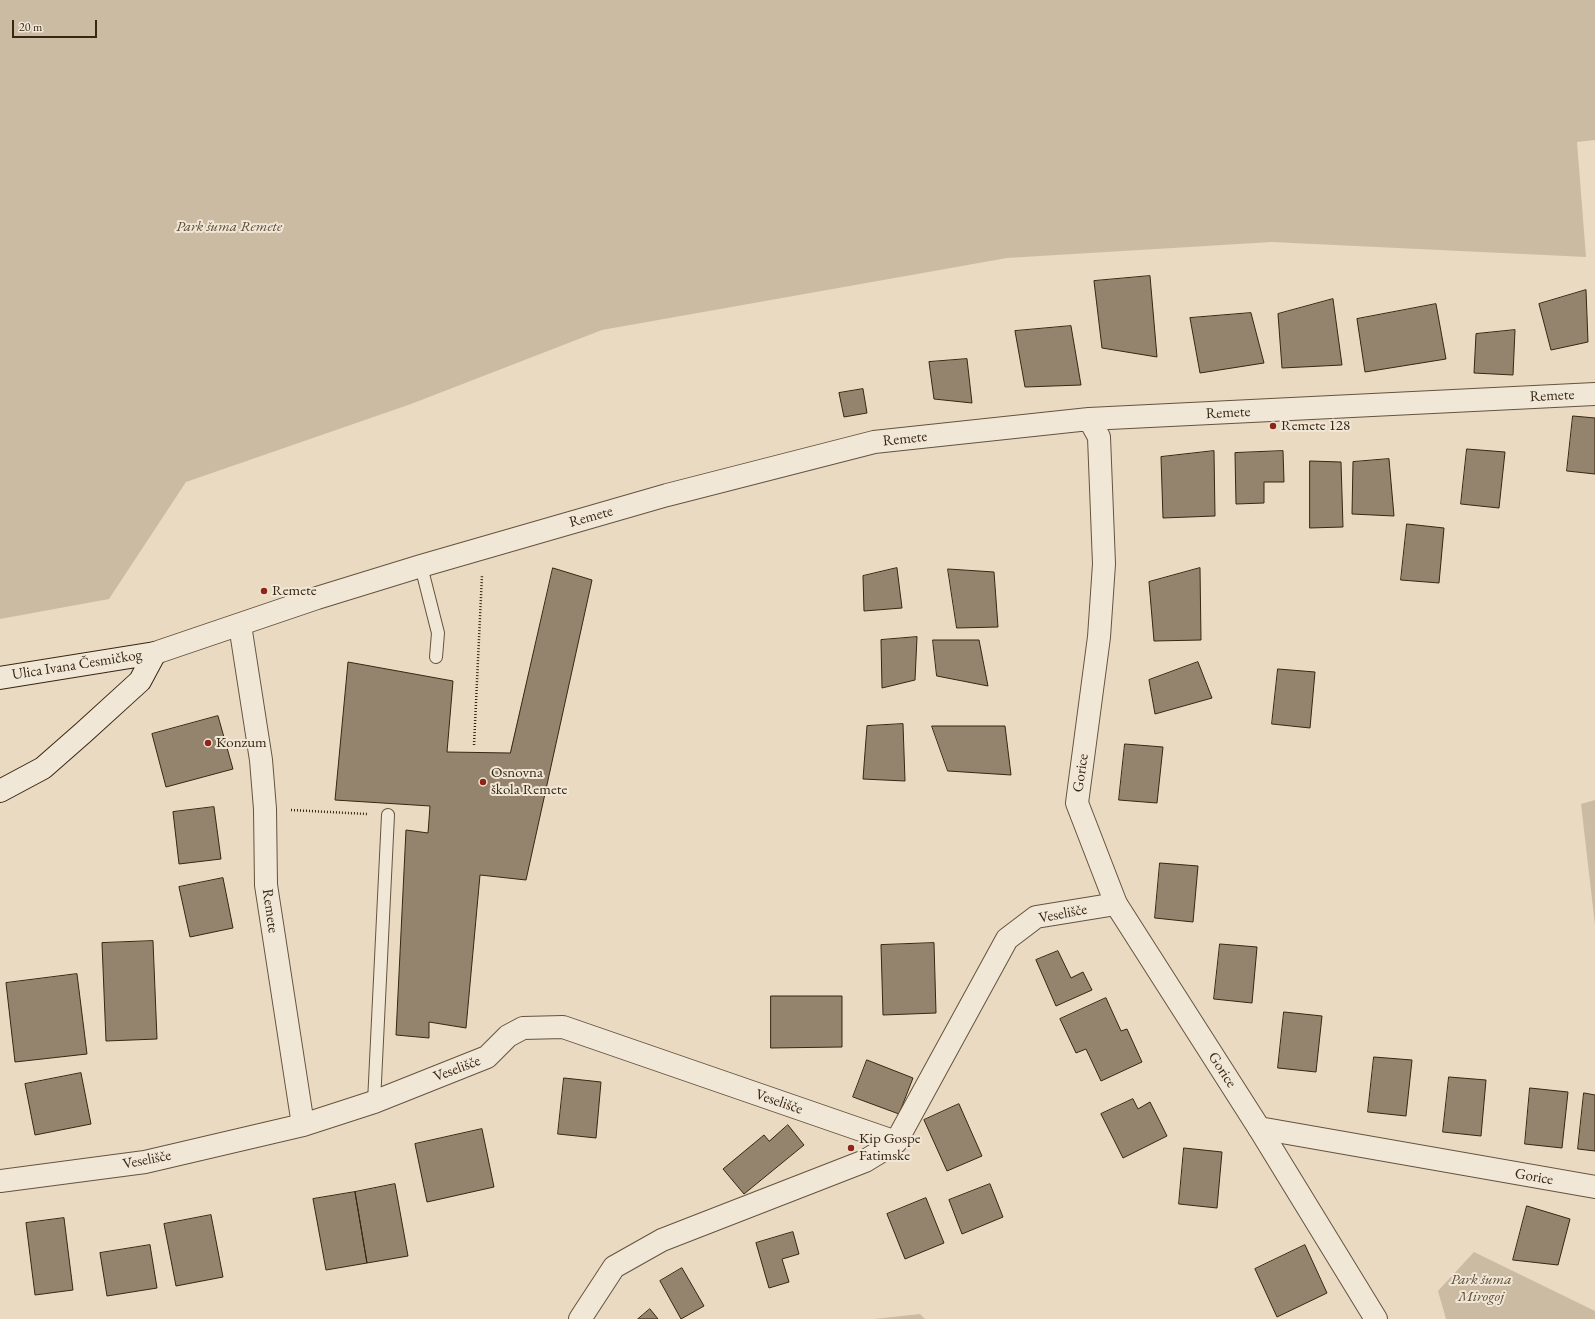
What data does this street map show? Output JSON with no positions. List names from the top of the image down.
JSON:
{
  "streets": {
    "street": [
      "Remete",
      "Ulica Ivana Česmičkog",
      "Gorice",
      "Veselišče"
    ]
  },
  "crossings": [
    ["Remete", "Ulica Ivana Česmičkog"],
    ["Remete", "Gorice"],
    ["Remete", "Veselišče"],
    ["Gorice", "Veselišče"]
  ],
  "parks": ["Park šuma Remete", "Park šuma Mirogoj"],
  "places": [
    "Remete 128",
    "Remete",
    "Konzum",
    "Osnovna škola Remete",
    "Kip Gospe Fatimske"
  ],
  "scale_bar": "20 m"
}
